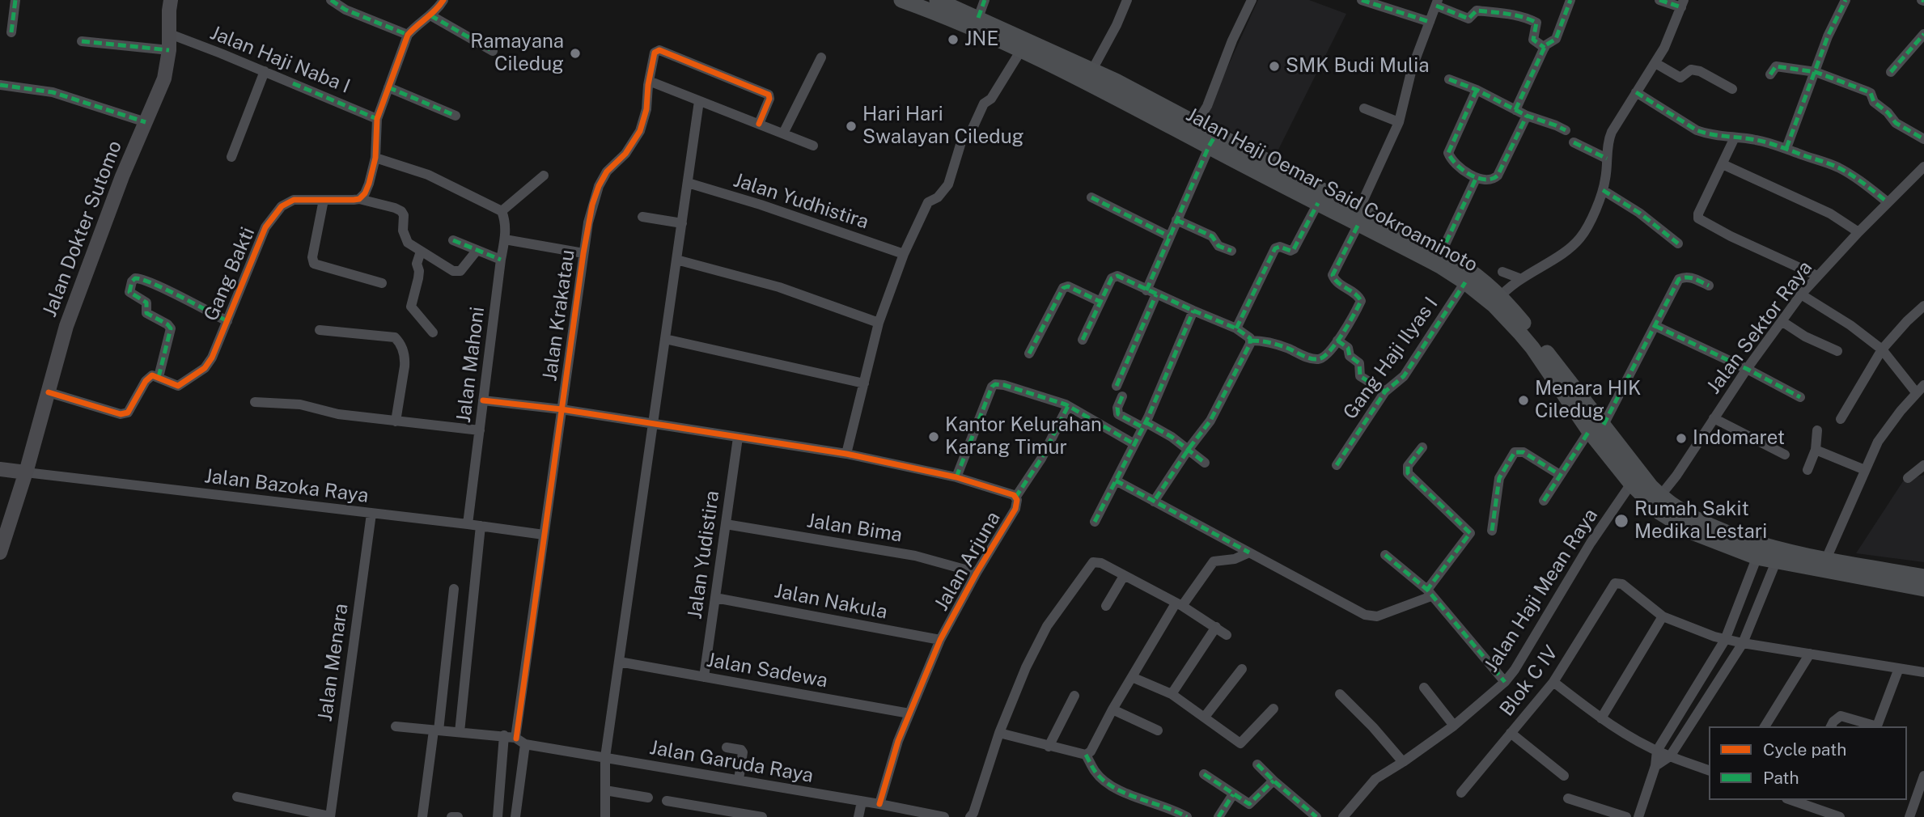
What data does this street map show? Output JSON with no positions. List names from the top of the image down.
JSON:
{
  "streets": {
    "main road": ["Jalan Haji Oemar Said Cokroaminoto", "Jalan Dokter Sutomo"],
    "street": [
      "Jalan Haji Naba I",
      "Jalan Yudhistira",
      "Gang Bakti",
      "Jalan Krakatau",
      "Jalan Sektor Raya",
      "Gang Haji Ilyas I",
      "Jalan Mahoni",
      "Jalan Bazoka Raya",
      "Jalan Bima",
      "Jalan Yudistira",
      "Jalan Arjuna",
      "Jalan Haji Mean Raya",
      "Jalan Nakula",
      "Jalan Menara",
      "Jalan Sadewa",
      "Blok C IV",
      "Jalan Garuda Raya"
    ]
  },
  "crossings": [
    ["Jalan Haji Naba I", "Jalan Dokter Sutomo"],
    ["Jalan Haji Oemar Said Cokroaminoto", "Jalan Sektor Raya"],
    ["Jalan Haji Oemar Said Cokroaminoto", "Gang Haji Ilyas I"],
    ["Jalan Haji Oemar Said Cokroaminoto", "Jalan Haji Mean Raya"],
    ["Jalan Dokter Sutomo", "Jalan Bazoka Raya"],
    ["Jalan Krakatau", "Jalan Bazoka Raya"],
    ["Jalan Krakatau", "Jalan Arjuna"],
    ["Jalan Krakatau", "Jalan Garuda Raya"],
    ["Jalan Mahoni", "Jalan Bazoka Raya"],
    ["Jalan Mahoni", "Jalan Arjuna"],
    ["Jalan Bazoka Raya", "Jalan Menara"],
    ["Jalan Bima", "Jalan Yudistira"],
    ["Jalan Bima", "Jalan Arjuna"],
    ["Jalan Yudistira", "Jalan Arjuna"],
    ["Jalan Yudistira", "Jalan Nakula"],
    ["Jalan Yudistira", "Jalan Sadewa"],
    ["Jalan Arjuna", "Jalan Nakula"],
    ["Jalan Arjuna", "Jalan Sadewa"],
    ["Jalan Arjuna", "Jalan Garuda Raya"]
  ],
  "places": [
    "JNE",
    "Ramayana Ciledug",
    "SMK Budi Mulia",
    "Hari Hari Swalayan Ciledug",
    "Menara HIK Ciledug",
    "Kantor Kelurahan Karang Timur",
    "Indomaret",
    "Rumah Sakit Medika Lestari"
  ],
  "legend": ["Cycle path", "Path"]
}
